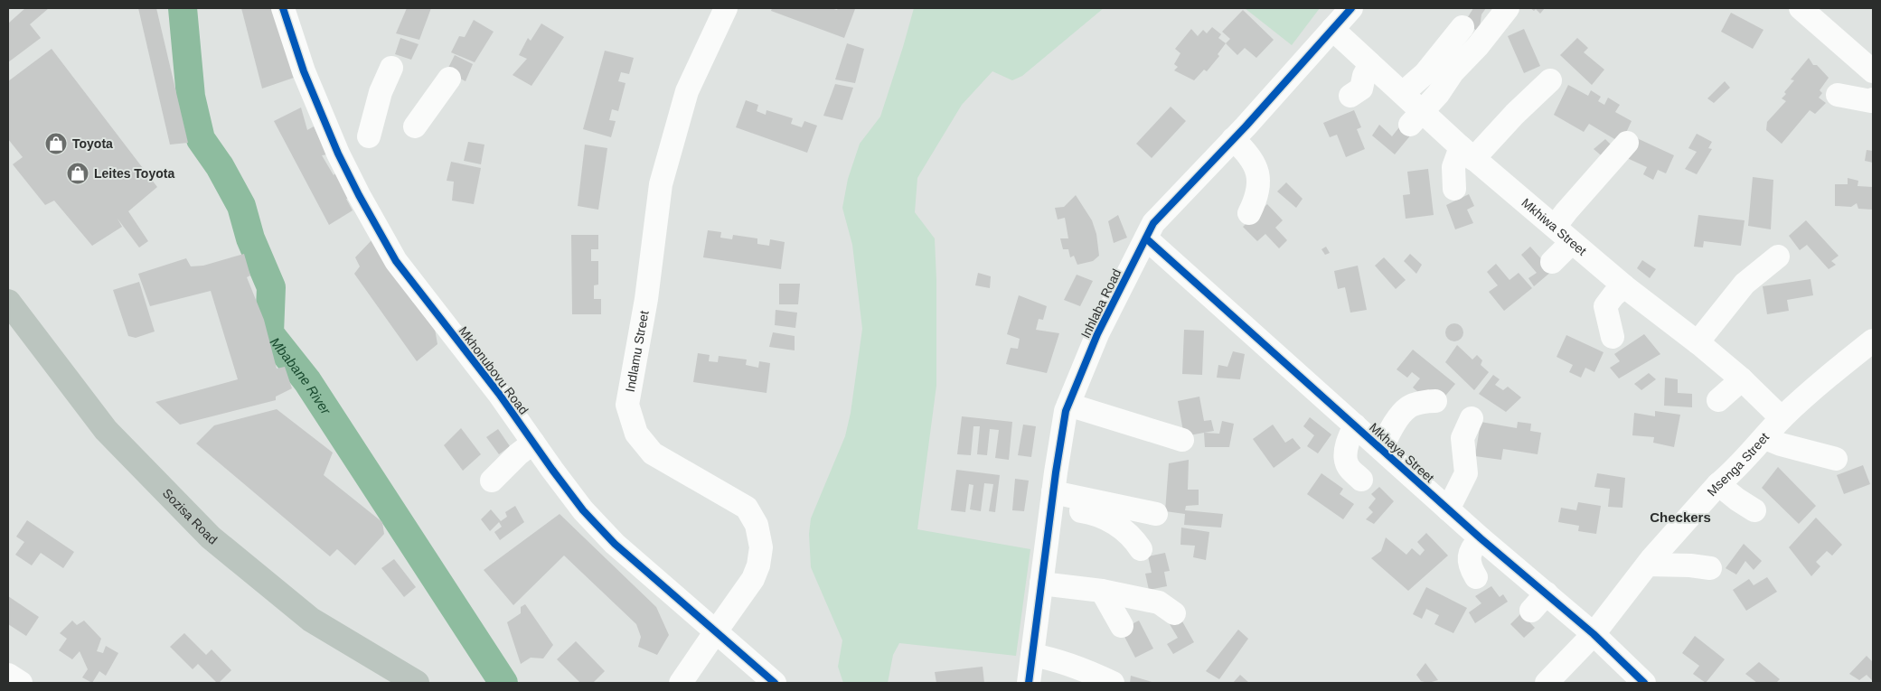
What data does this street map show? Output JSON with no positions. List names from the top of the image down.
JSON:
{
  "streets": {
    "main road": ["Sozisa Road"],
    "street": [
      "Mkhiwa Street",
      "Inhlaba Road",
      "Indlamu Street",
      "Mkhonubovu Road",
      "Mkhaya Street",
      "Msenga Street"
    ]
  },
  "crossings": [
    ["Mkhiwa Street", "Inhlaba Road"],
    ["Mkhiwa Street", "Msenga Street"],
    ["Inhlaba Road", "Mkhaya Street"],
    ["Indlamu Street", "Mkhonubovu Road"],
    ["Mkhaya Street", "Msenga Street"]
  ],
  "districts": ["Checkers"],
  "water": ["Mbabane River"],
  "places": {
    "shop": ["Toyota", "Leites Toyota"]
  }
}
